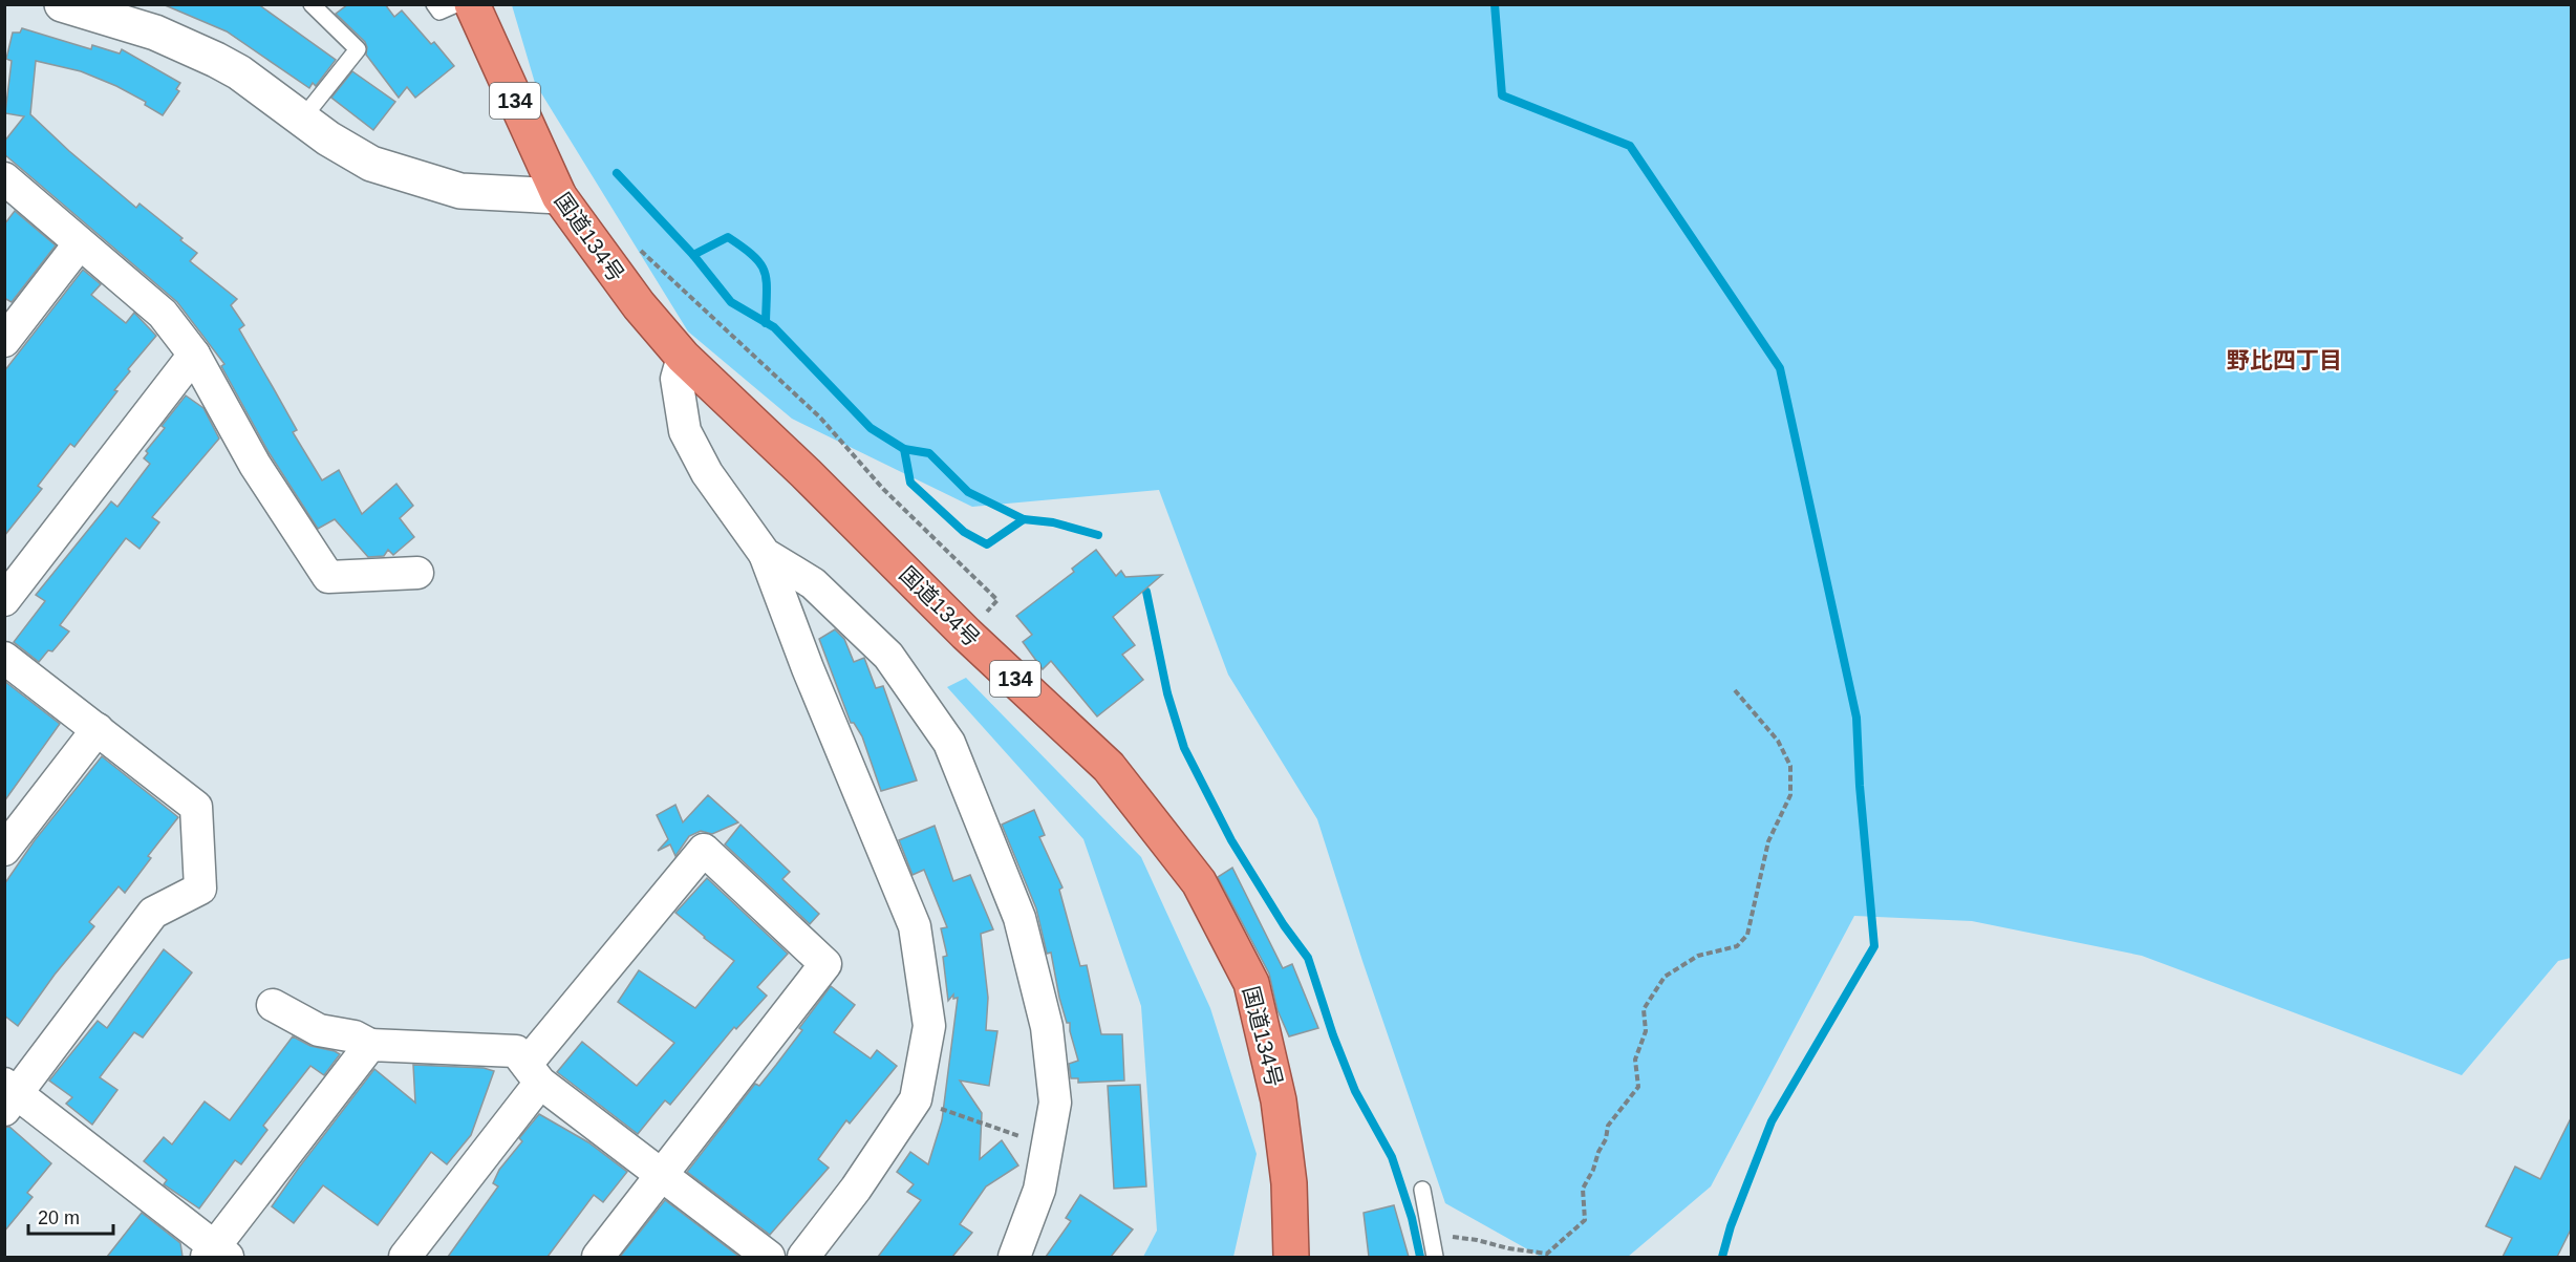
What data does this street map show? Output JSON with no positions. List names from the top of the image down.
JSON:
{
  "streets": {
    "highway": ["134", "国道134号"]
  },
  "districts": ["野比四丁目"],
  "scale_bar": "20 m"
}
